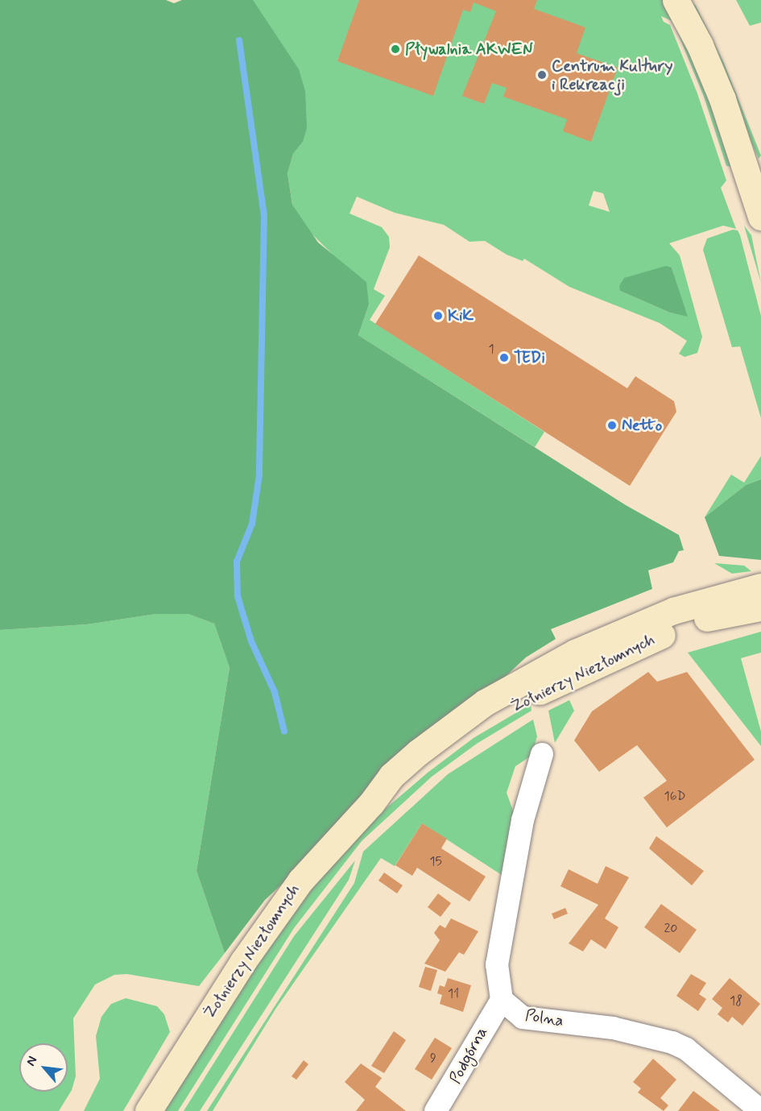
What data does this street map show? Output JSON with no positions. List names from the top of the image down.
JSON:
{
  "streets": {
    "street": ["Żołnierzy Niezłomnych", "Polna", "Podgórna"]
  },
  "crossings": [
    ["Polna", "Podgórna"]
  ],
  "places": [
    "Pływalnia AKWEN",
    "Centrum Kultury i Rekreacji",
    "KiK",
    "TEDi",
    "Netto"
  ],
  "house_numbers": [
    "1",
    "16D",
    "15",
    "20",
    "11",
    "18",
    "9"
  ],
  "north": "top left"
}
